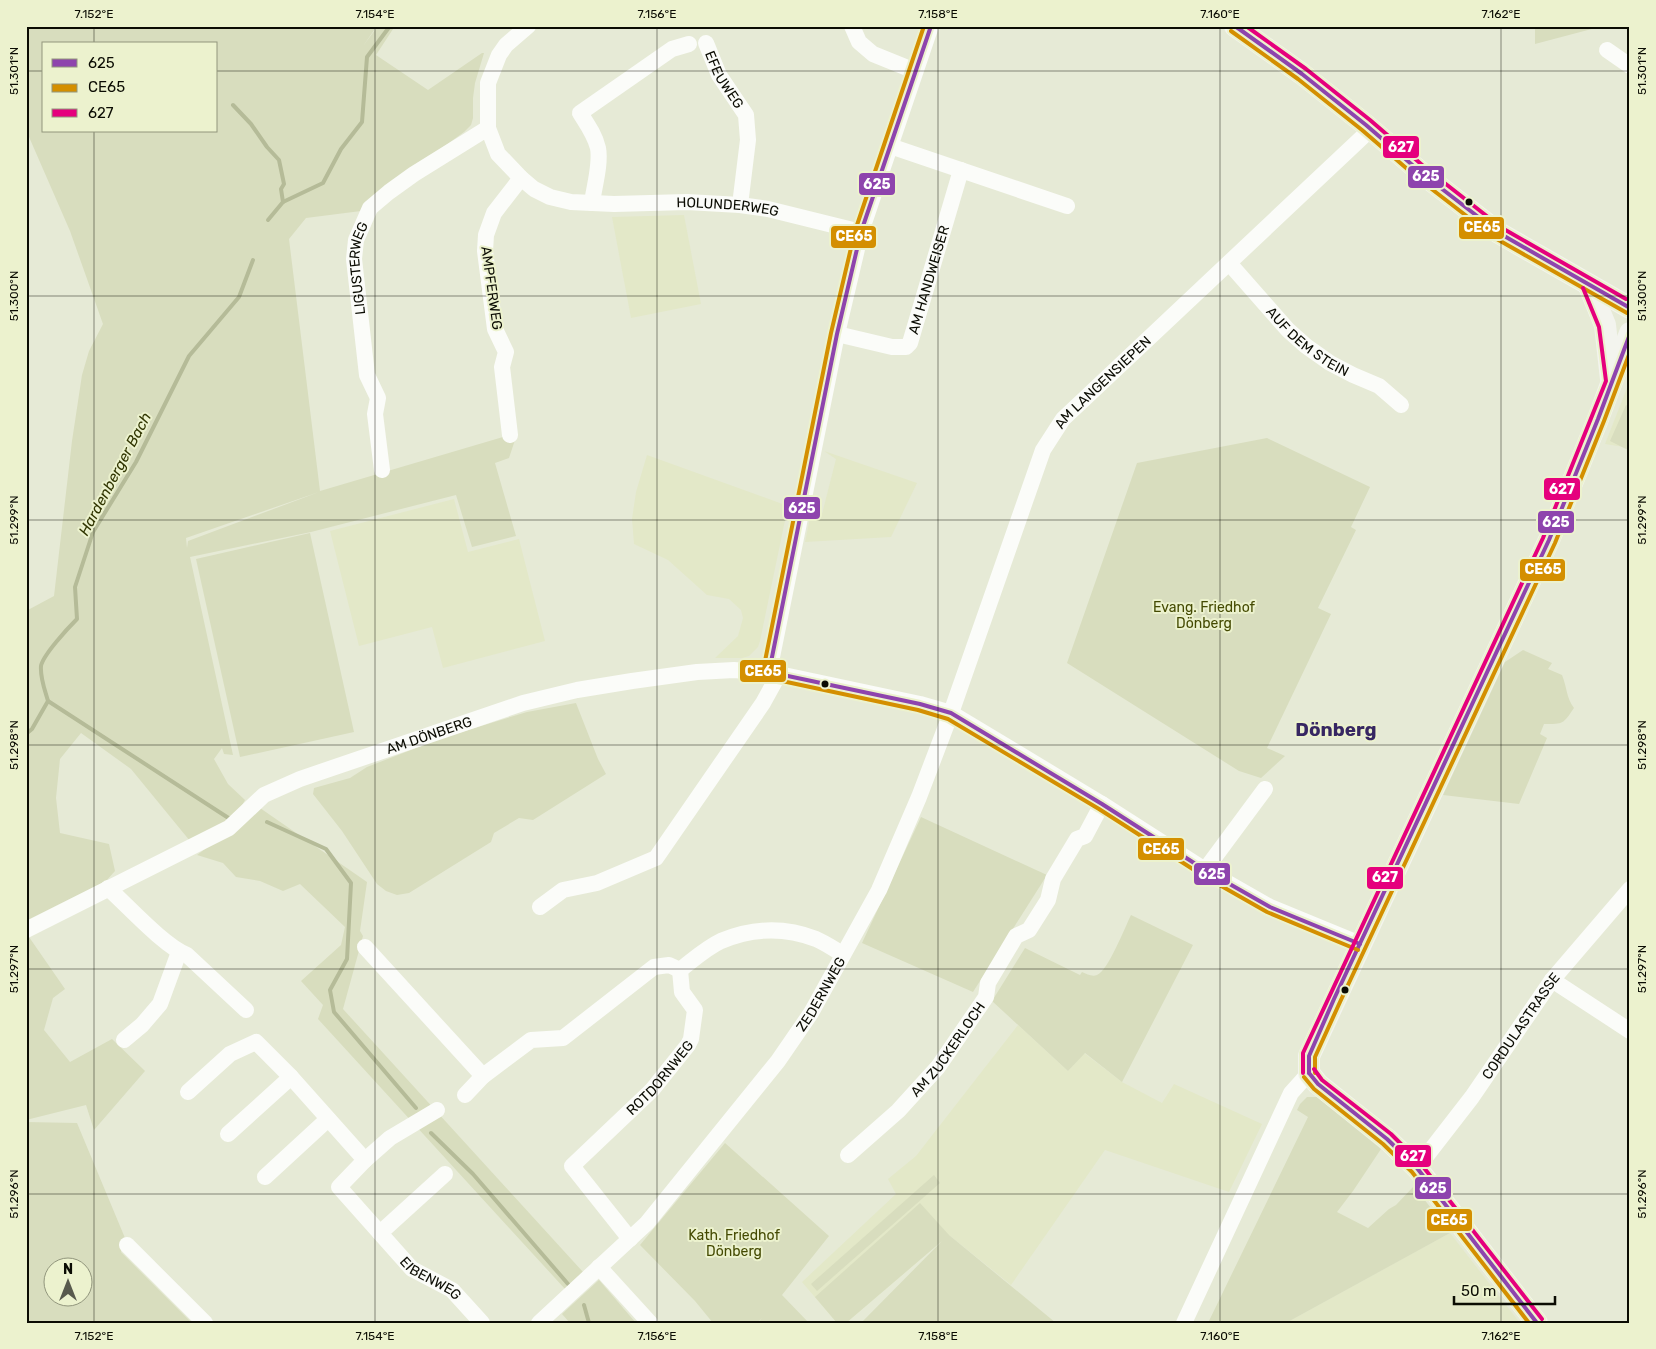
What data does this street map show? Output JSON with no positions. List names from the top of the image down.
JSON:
{
  "streets": {
    "street": [
      "EFEUWEG",
      "HOLUNDERWEG",
      "LIGUSTERWEG",
      "AM HANDWEISER",
      "AMPFERWEG",
      "AUF DEM STEIN",
      "AM LANGENSIEPEN",
      "AM DÖNBERG",
      "ZEDERNWEG",
      "CORDULASTRASSE",
      "AM ZUCKERLOCH",
      "ROTDORNWEG",
      "EIBENWEG"
    ]
  },
  "crossings": [
    ["EFEUWEG", "HOLUNDERWEG"],
    ["HOLUNDERWEG", "LIGUSTERWEG"],
    ["HOLUNDERWEG", "AMPFERWEG"],
    ["AUF DEM STEIN", "AM LANGENSIEPEN"],
    ["AM LANGENSIEPEN", "AM DÖNBERG"],
    ["AM LANGENSIEPEN", "ZEDERNWEG"],
    ["AM DÖNBERG", "ZEDERNWEG"],
    ["AM DÖNBERG", "AM ZUCKERLOCH"],
    ["ZEDERNWEG", "ROTDORNWEG"]
  ],
  "districts": ["Dönberg"],
  "water": ["Hardenberger Bach"],
  "parks": ["Evang. Friedhof Dönberg", "Kath. Friedhof Dönberg"],
  "lines": ["transit line 625", "transit line CE65", "transit line 627"],
  "legend": ["625", "CE65", "627"],
  "scale_bar": "50 m",
  "north": "top",
  "coordinates": [
    "7.152°E",
    "7.154°E",
    "7.156°E",
    "7.158°E",
    "7.160°E",
    "7.162°E",
    "51.301°N",
    "51.300°N",
    "51.299°N",
    "51.298°N",
    "51.297°N",
    "51.296°N"
  ]
}
